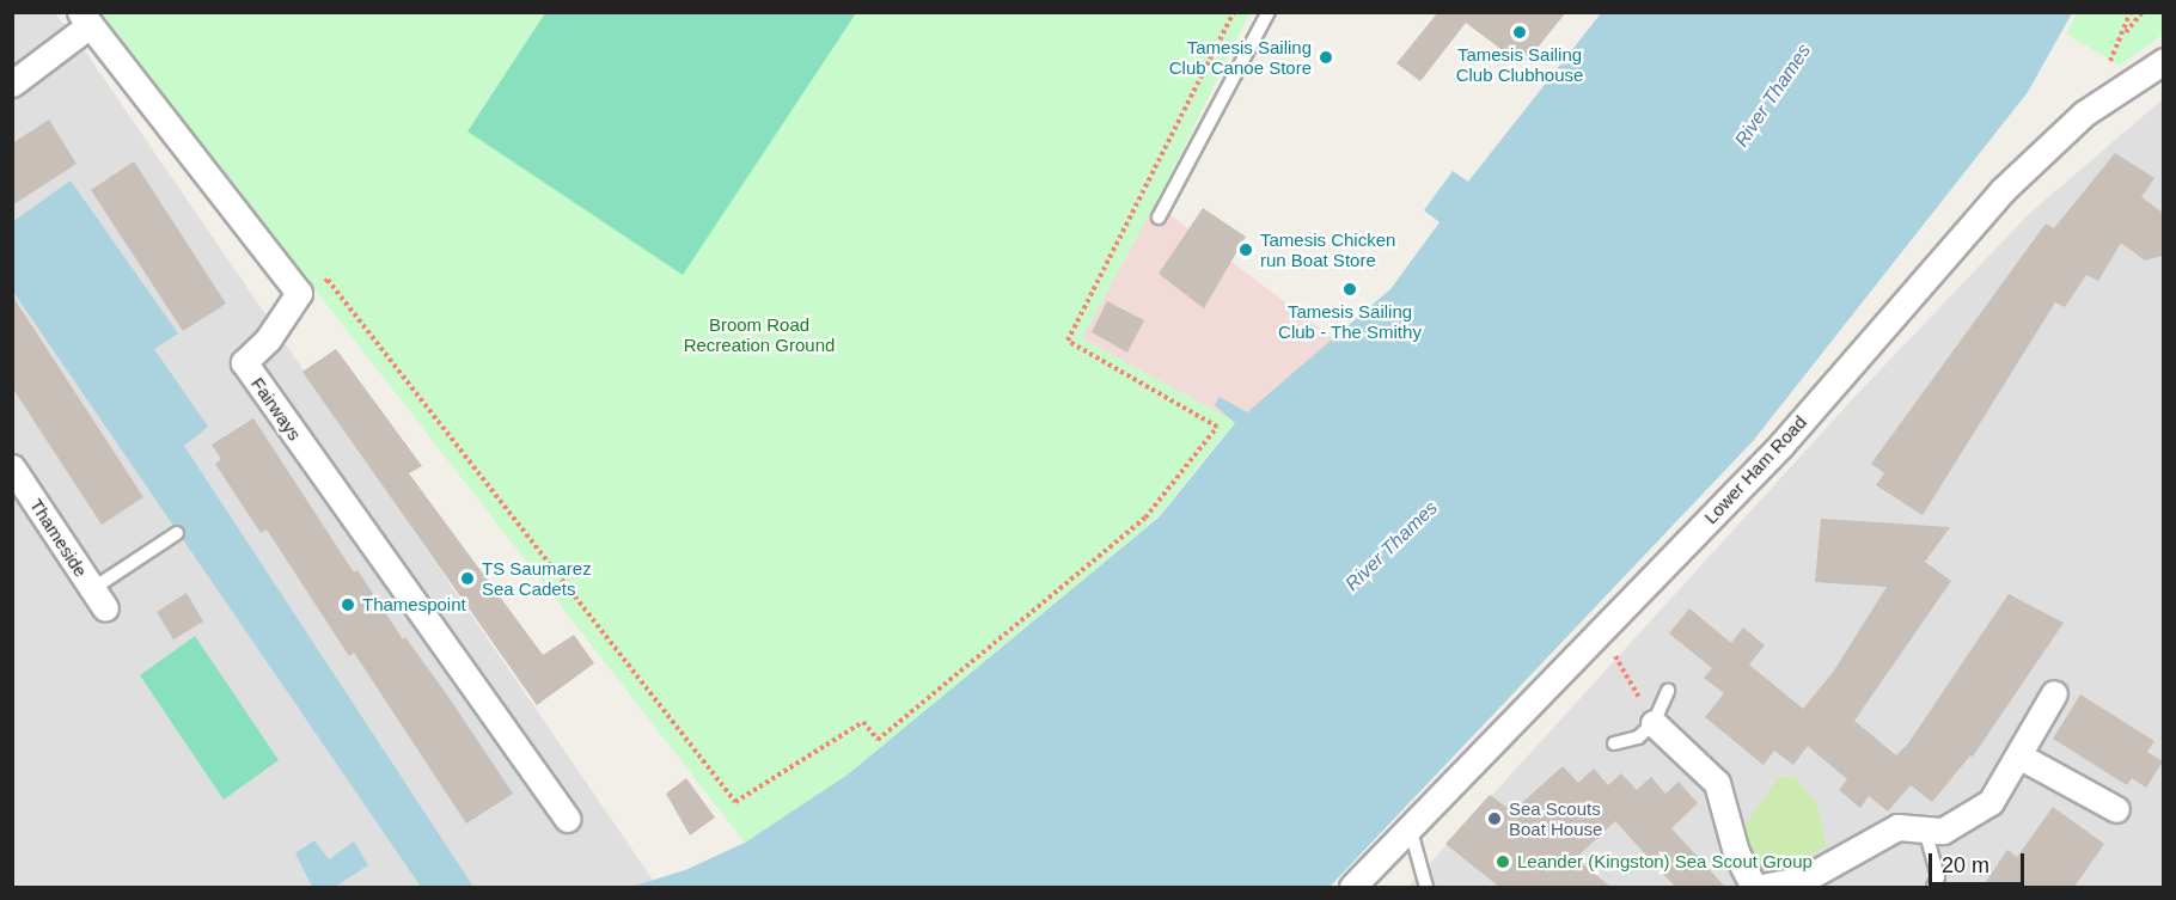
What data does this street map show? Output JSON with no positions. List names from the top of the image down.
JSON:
{
  "streets": {
    "street": ["Fairways", "Lower Ham Road", "Thameside"]
  },
  "water": ["River Thames"],
  "parks": ["Broom Road Recreation Ground"],
  "places": [
    "Tamesis Sailing Club Clubhouse",
    "Tamesis Sailing Club Canoe Store",
    "Tamesis Chicken run Boat Store",
    "Tamesis Sailing Club - The Smithy",
    "TS Saumarez Sea Cadets",
    "Thamespoint",
    "Sea Scouts Boat House",
    "Leander (Kingston) Sea Scout Group"
  ],
  "scale_bar": "20 m"
}
